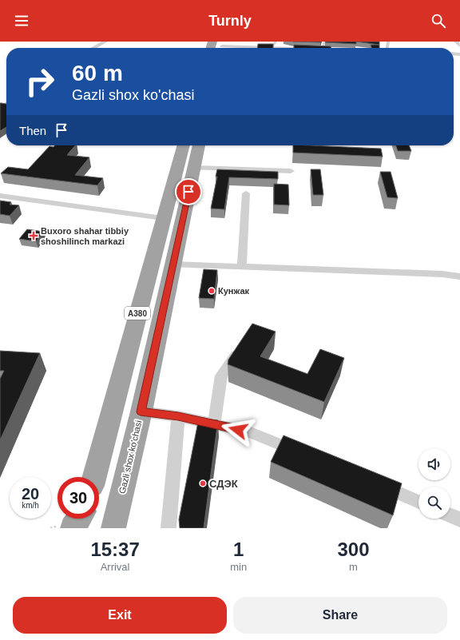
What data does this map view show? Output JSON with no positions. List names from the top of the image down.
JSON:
{
  "streets": {
    "highway": ["A380", "Gazli shox ko'chasi"]
  },
  "places": {
    "health": ["Buxoro shahar tibbiy shoshilinch markazi"],
    "other": ["Кунжак", "СДЭК"]
  },
  "page": {
    "header": "Turnly",
    "turn": ["60 m", "Gazli shox ko'chasi"],
    "then": "Then",
    "speed": "20 km/h",
    "limit": "30",
    "eta": [
      "15:37",
      "Arrival",
      "1",
      "min",
      "300",
      "m"
    ],
    "buttons": ["Exit", "Share"]
  }
}
